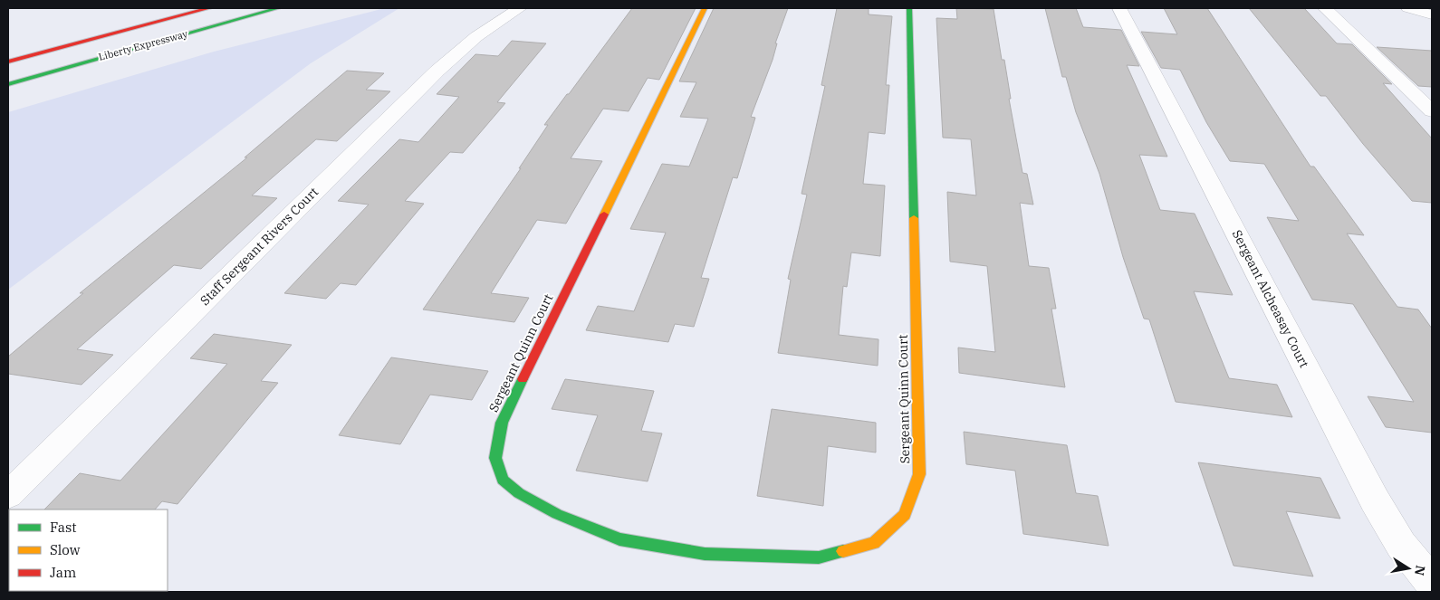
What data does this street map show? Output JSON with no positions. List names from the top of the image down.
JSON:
{
  "streets": {
    "main road": ["Liberty Expressway", "Sergeant Quinn Court"],
    "street": ["Staff Sergeant Rivers Court", "Sergeant Alcheasay Court"]
  },
  "legend": ["Fast", "Slow", "Jam"],
  "north": "right"
}
